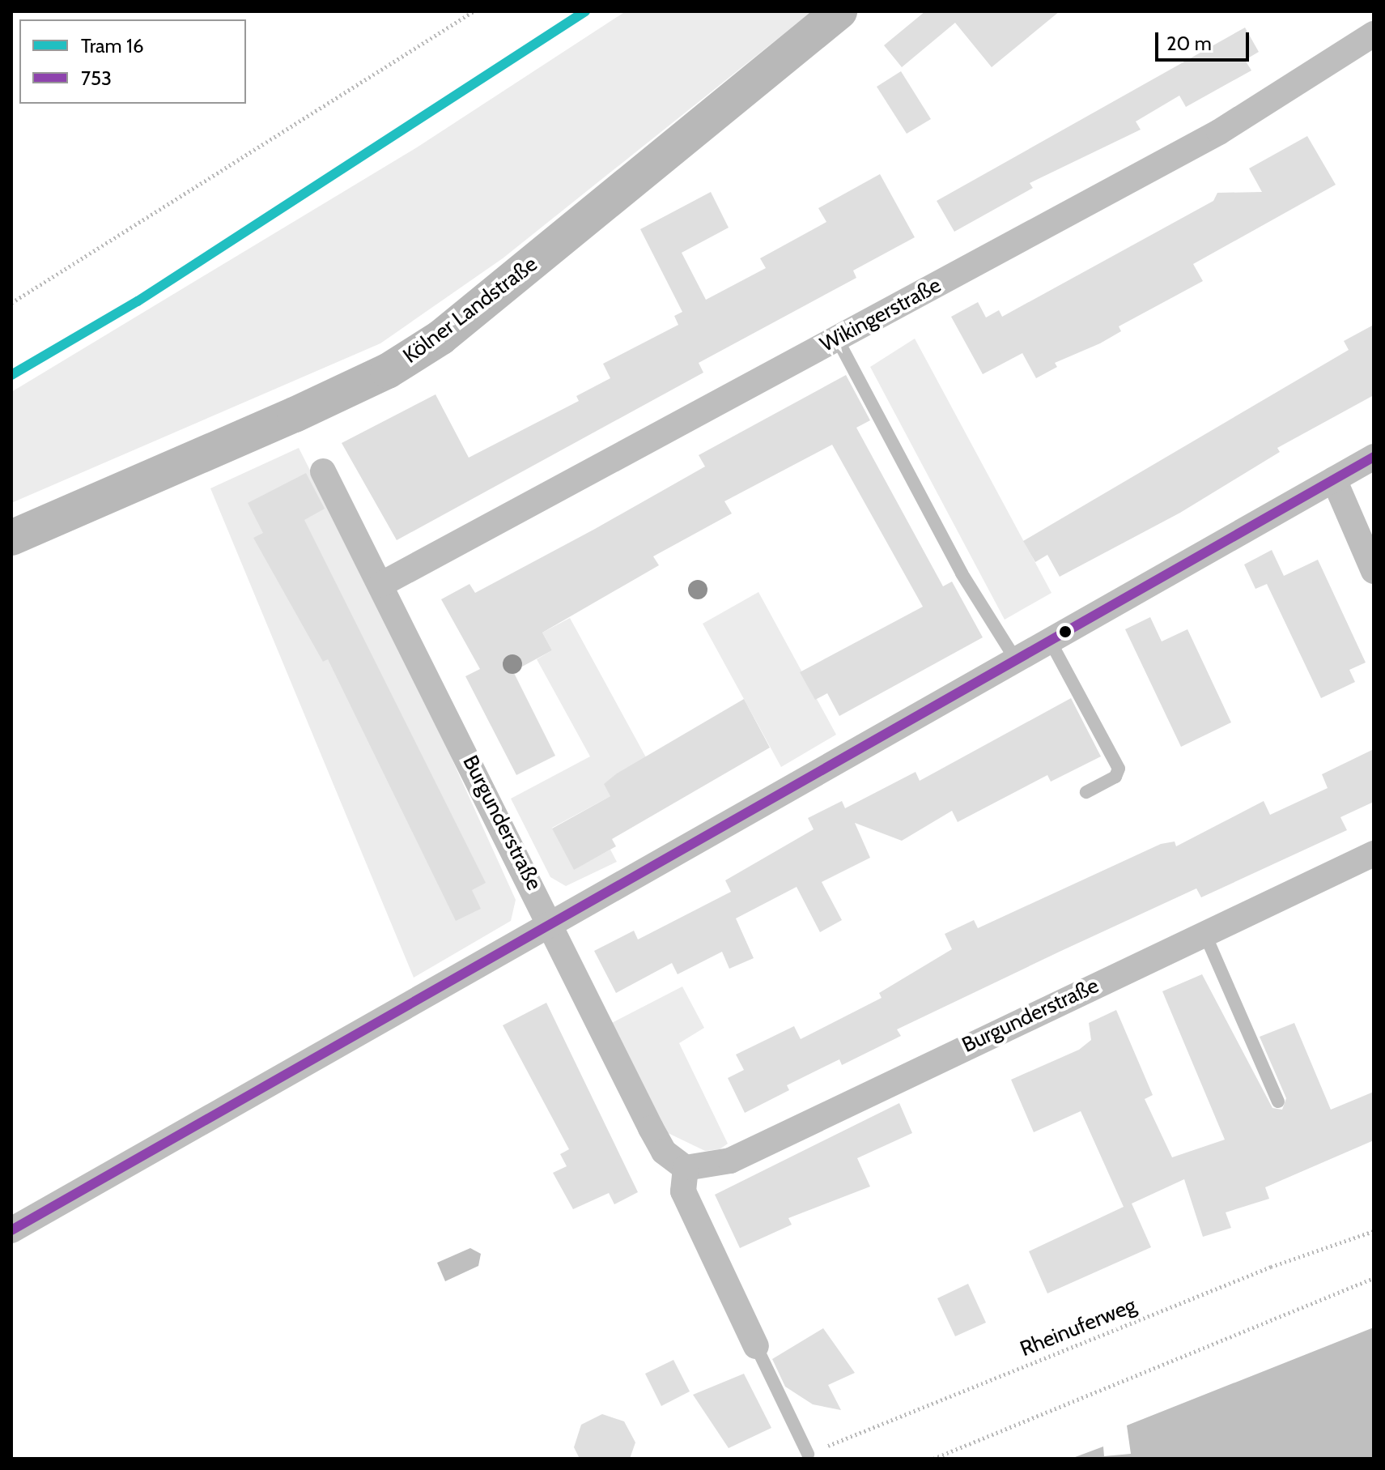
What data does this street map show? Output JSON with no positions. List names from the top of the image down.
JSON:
{
  "streets": {
    "main road": ["Kölner Landstraße"],
    "street": ["Wikingerstraße", "Burgunderstraße"],
    "path": ["Rheinuferweg"]
  },
  "crossings": [
    ["Wikingerstraße", "Burgunderstraße"]
  ],
  "lines": ["tram line 16", "transit line 753"],
  "legend": ["Tram 16", "753"],
  "scale_bar": "20 m"
}
